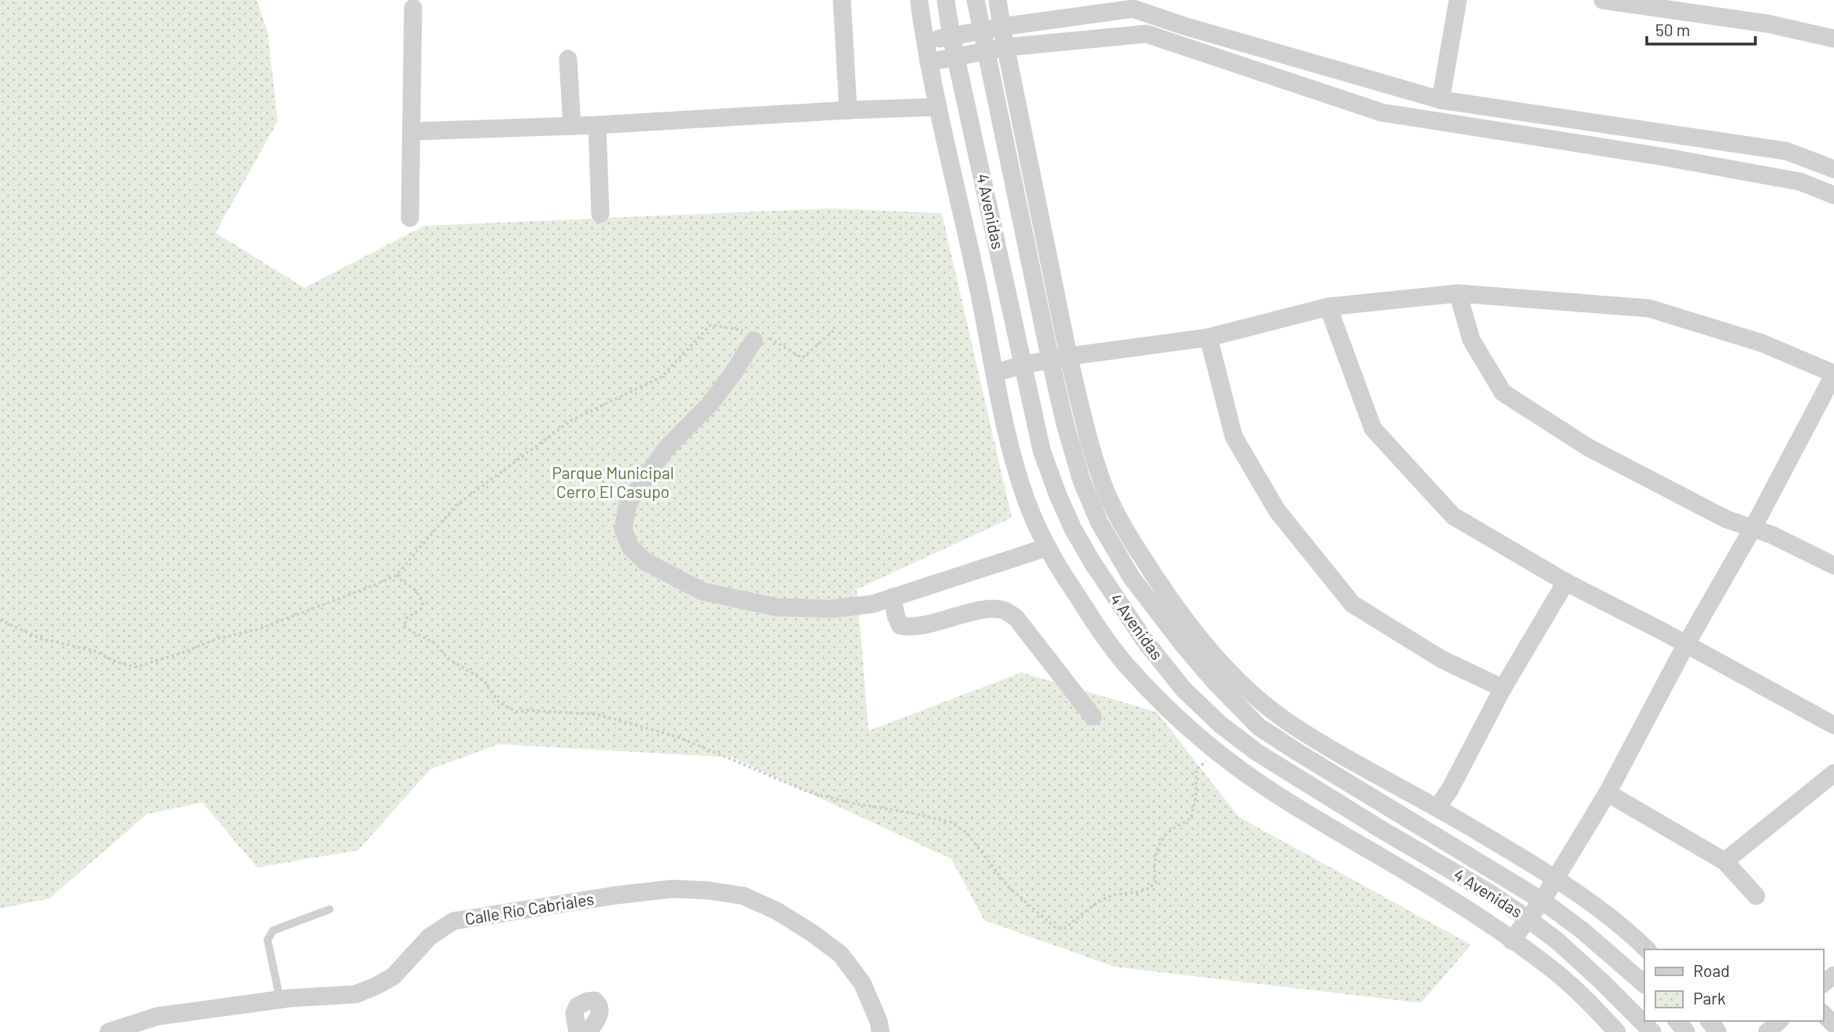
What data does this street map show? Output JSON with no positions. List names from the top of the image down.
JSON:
{
  "streets": {
    "street": ["4 Avenidas", "Calle Río Cabriales"]
  },
  "parks": ["Parque Municipal Cerro El Casupo"],
  "legend": ["Road", "Park"],
  "scale_bar": "50 m"
}
